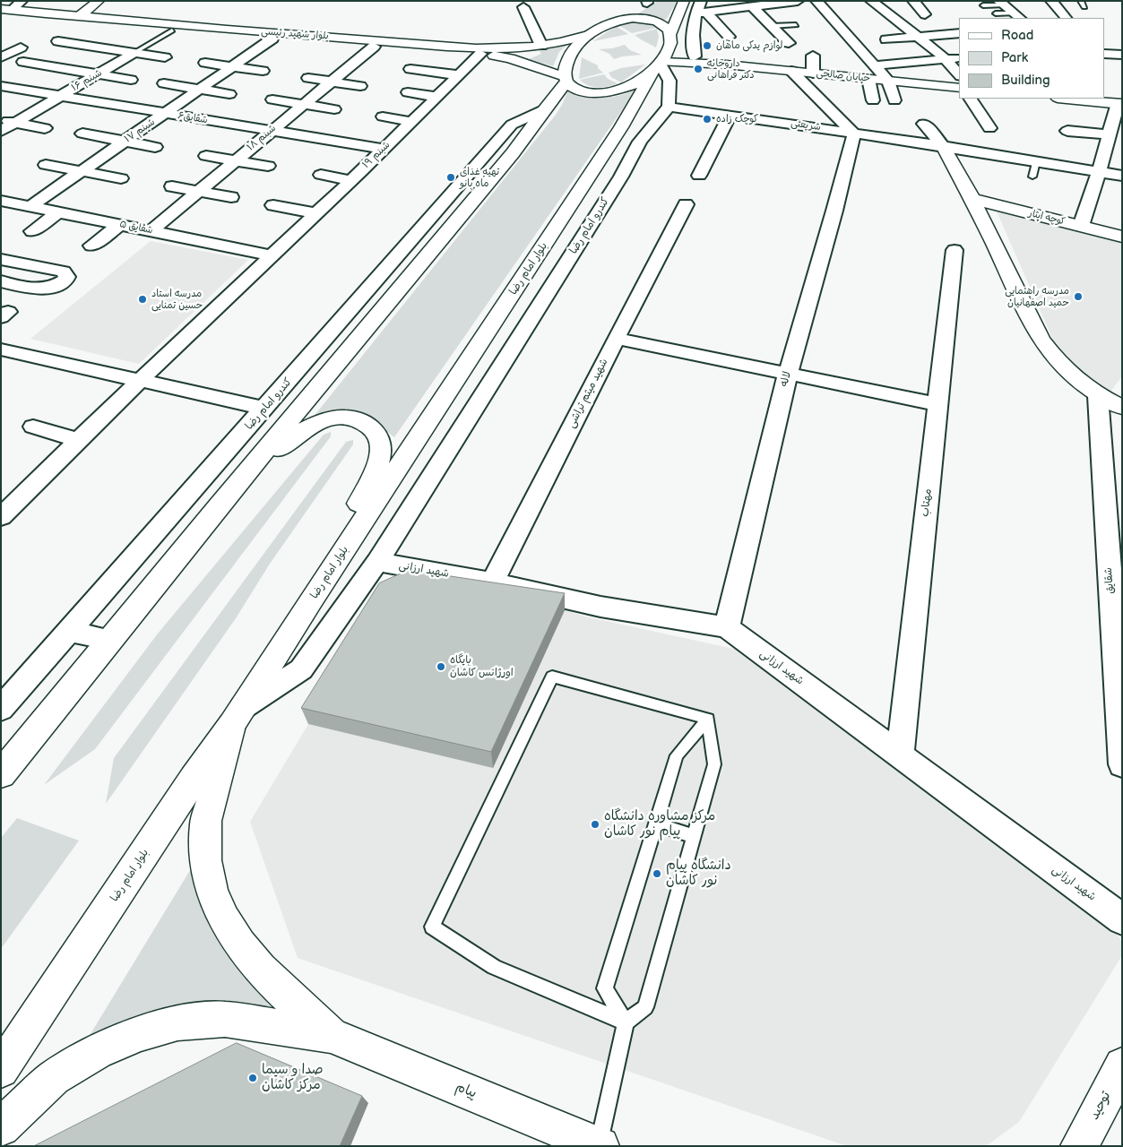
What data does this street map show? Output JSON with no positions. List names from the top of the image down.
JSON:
{
  "streets": {
    "main road": [
      "بلوار شهید رئیسی",
      "خیابان صالحی",
      "کوچه ایثار",
      "بلوار امام رضا",
      "پیام",
      "توحید"
    ],
    "street": [
      "شبنم ۱۶",
      "شقایق۶",
      "شریعتی",
      "شبنم ۱۷",
      "شبنم ۱۸",
      "شبنم ۱۹",
      "کندرو امام رضا",
      "شقایق ۵",
      "لاله",
      "شهید میثم تراشی",
      "مهتاب",
      "شهید ارزانی",
      "شقایق"
    ]
  },
  "crossings": [
    ["بلوار شهید رئیسی", "شبنم ۱۶"],
    ["بلوار شهید رئیسی", "شبنم ۱۷"],
    ["بلوار شهید رئیسی", "شبنم ۱۸"],
    ["بلوار شهید رئیسی", "شبنم ۱۹"],
    ["بلوار شهید رئیسی", "بلوار امام رضا"],
    ["شبنم ۱۶", "شقایق۶"],
    ["شقایق۶", "شبنم ۱۷"],
    ["شقایق۶", "شبنم ۱۸"],
    ["شقایق۶", "شبنم ۱۹"],
    ["شریعتی", "کندرو امام رضا"],
    ["شریعتی", "لاله"],
    ["شبنم ۱۷", "شقایق ۵"],
    ["شبنم ۱۸", "شقایق ۵"],
    ["شبنم ۱۹", "شقایق ۵"],
    ["کندرو امام رضا", "بلوار امام رضا"],
    ["کندرو امام رضا", "شهید ارزانی"],
    ["لاله", "شهید ارزانی"],
    ["شهید میثم تراشی", "شهید ارزانی"],
    ["مهتاب", "شهید ارزانی"]
  ],
  "places": [
    "لوازم یدکی ماهان",
    "داروخانه دکتر فراهانی",
    "کوچک زاده",
    "تهیه غذای ماه بانو",
    "مدرسه راهنمایی حمید اصفهانیان",
    "مدرسه استاد حسین تمنایی",
    "پایگاه اورژانس کاشان",
    "مرکز مشاوره دانشگاه پیام نور کاشان",
    "دانشگاه پیام نور کاشان",
    "صدا و سیما مرکز کاشان"
  ],
  "legend": ["Road", "Park", "Building"]
}
